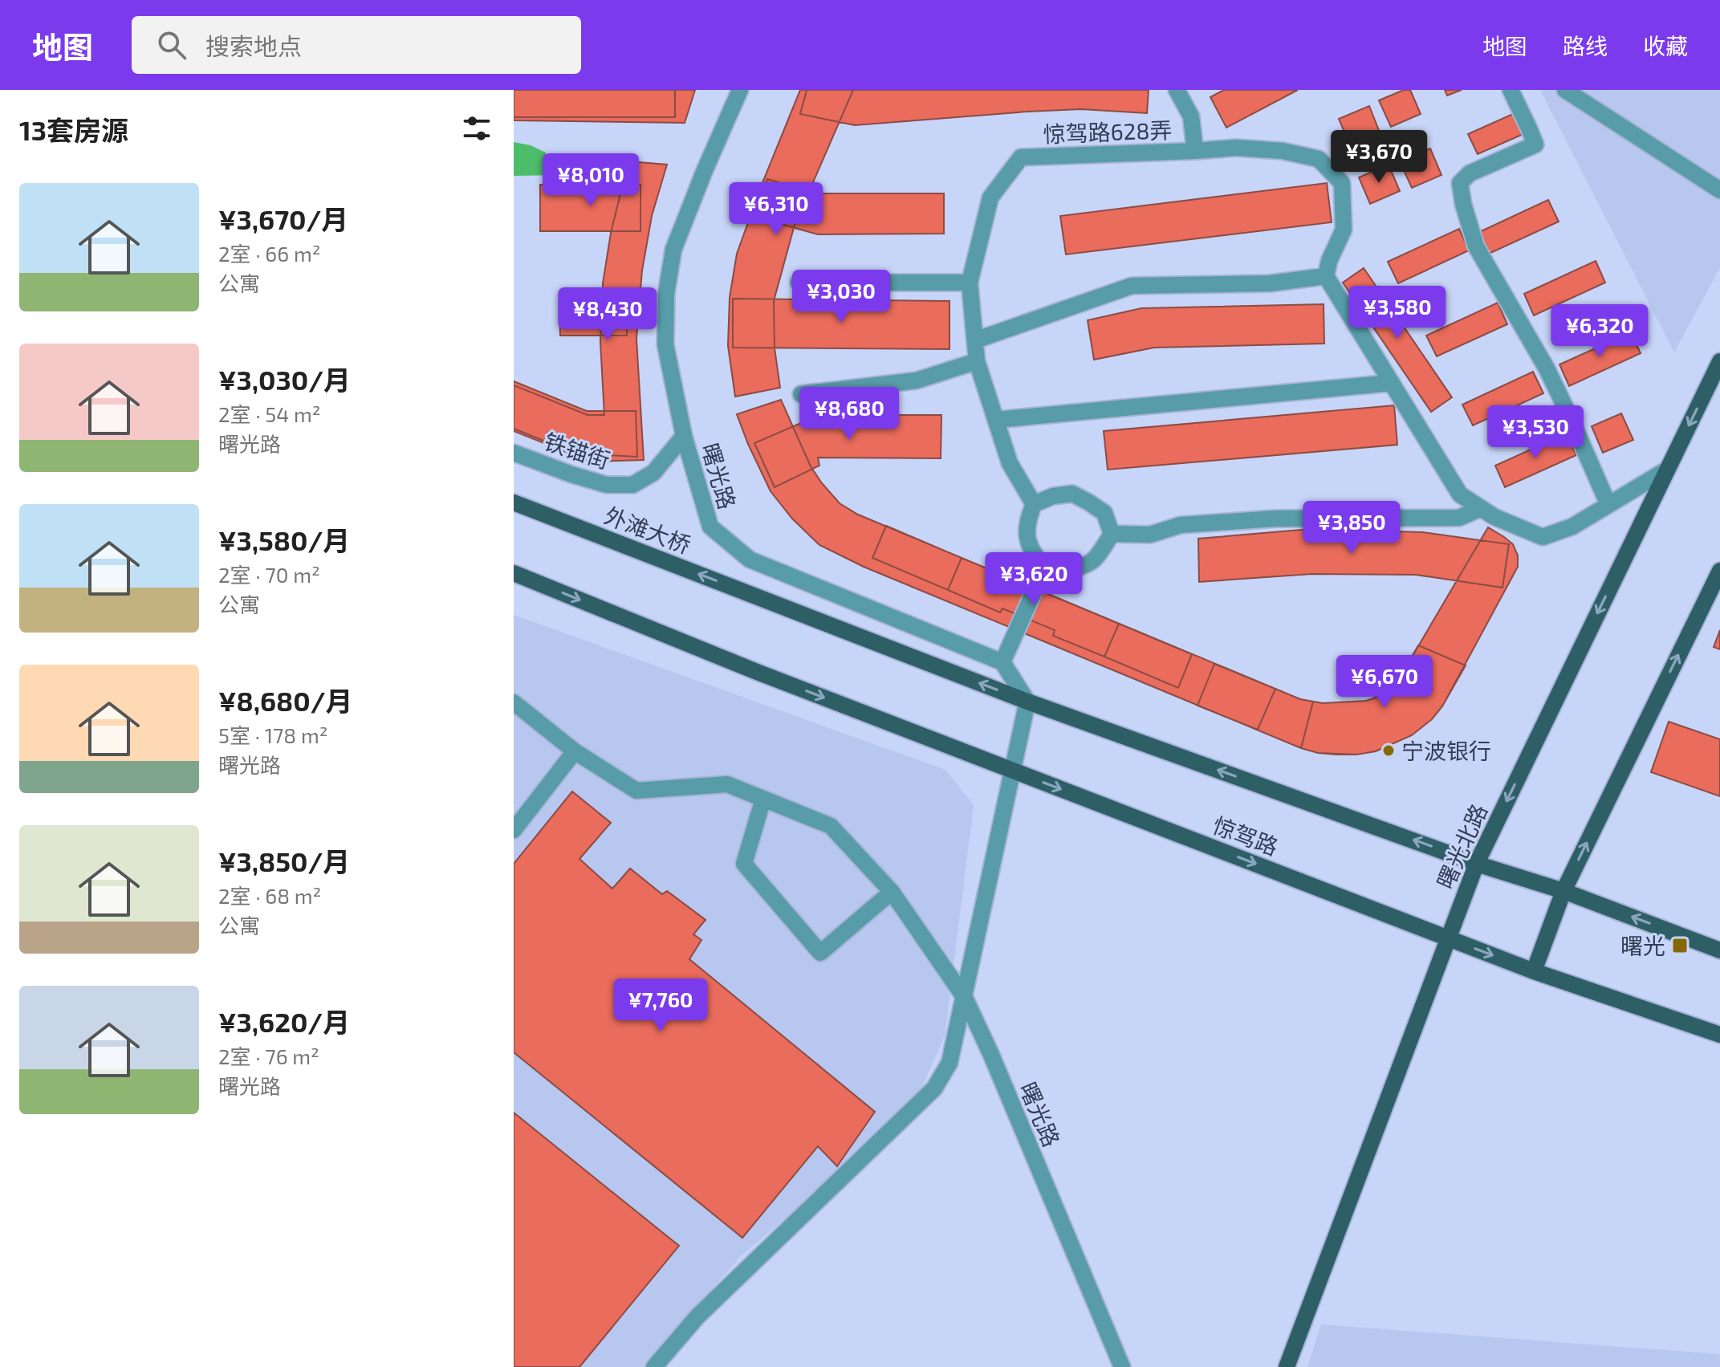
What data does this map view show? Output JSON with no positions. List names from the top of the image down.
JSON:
{
  "streets": {
    "main road": ["外滩大桥", "惊驾路", "曙光北路"],
    "street": ["惊驾路628弄", "铁锚街", "曙光路"]
  },
  "crossings": [
    ["铁锚街", "曙光路"],
    ["惊驾路", "曙光北路"]
  ],
  "one_way": ["外滩大桥"],
  "places": {
    "other": ["宁波银行"],
    "transit": ["曙光"]
  },
  "page": {
    "header": "地图",
    "search": "搜索地点",
    "nav": ["地图", "路线", "收藏"],
    "heading": "13套房源",
    "price": [
      "¥3,670",
      "¥8,010",
      "¥6,310",
      "¥3,030",
      "¥3,580",
      "¥8,430",
      "¥6,320",
      "¥8,680",
      "¥3,530",
      "¥3,850",
      "¥3,620",
      "¥6,670",
      "¥7,760"
    ],
    "list": [
      {
        "name": "¥3,670/月",
        "note": "2室 · 66 m² · 公寓"
      },
      {
        "name": "¥3,030/月",
        "note": "2室 · 54 m² · 曙光路"
      },
      {
        "name": "¥3,580/月",
        "note": "2室 · 70 m² · 公寓"
      },
      {
        "name": "¥8,680/月",
        "note": "5室 · 178 m² · 曙光路"
      },
      {
        "name": "¥3,850/月",
        "note": "2室 · 68 m² · 公寓"
      },
      {
        "name": "¥3,620/月",
        "note": "2室 · 76 m² · 曙光路"
      }
    ]
  }
}
